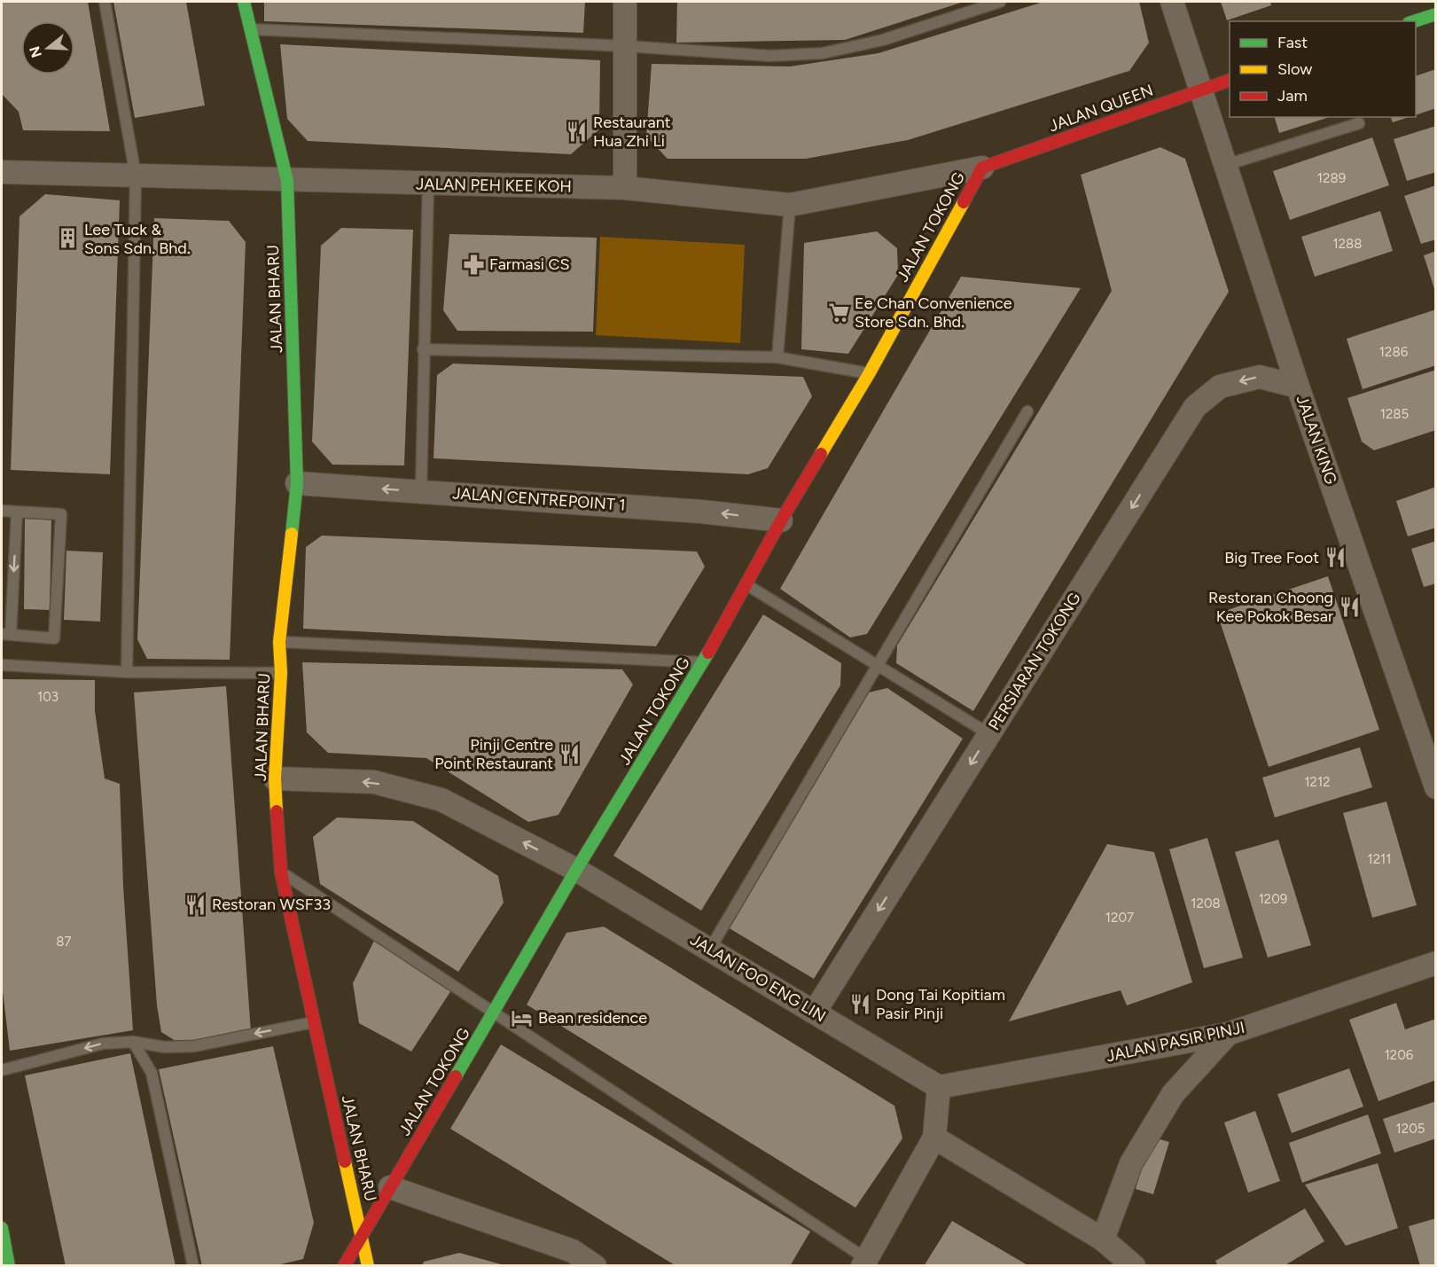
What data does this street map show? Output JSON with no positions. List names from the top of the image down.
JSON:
{
  "streets": {
    "main road": ["JALAN QUEEN", "JALAN TOKONG", "JALAN BHARU"],
    "street": [
      "JALAN PEH KEE KOH",
      "JALAN KING",
      "JALAN CENTREPOINT 1",
      "PERSIARAN TOKONG",
      "JALAN FOO ENG LIN",
      "JALAN PASIR PINJI"
    ]
  },
  "crossings": [
    ["JALAN QUEEN", "JALAN PEH KEE KOH"],
    ["JALAN QUEEN", "JALAN TOKONG"],
    ["JALAN QUEEN", "JALAN KING"],
    ["JALAN PEH KEE KOH", "JALAN TOKONG"],
    ["JALAN PEH KEE KOH", "JALAN BHARU"],
    ["JALAN TOKONG", "JALAN BHARU"],
    ["JALAN TOKONG", "JALAN CENTREPOINT 1"],
    ["JALAN TOKONG", "JALAN FOO ENG LIN"],
    ["JALAN BHARU", "JALAN CENTREPOINT 1"],
    ["JALAN BHARU", "JALAN FOO ENG LIN"],
    ["JALAN KING", "PERSIARAN TOKONG"],
    ["PERSIARAN TOKONG", "JALAN FOO ENG LIN"],
    ["JALAN FOO ENG LIN", "JALAN PASIR PINJI"]
  ],
  "one_way": ["JALAN CENTREPOINT 1", "PERSIARAN TOKONG", "JALAN FOO ENG LIN"],
  "places": {
    "restaurant": [
      "Restaurant Hua Zhi Li",
      "Big Tree Foot",
      "Restoran Choong Kee Pokok Besar",
      "Pinji Centre Point Restaurant",
      "Restoran WSF33",
      "Dong Tai Kopitiam Pasir Pinji"
    ],
    "building": ["Lee Tuck & Sons Sdn. Bhd."],
    "pharmacy": ["Farmasi CS"],
    "supermarket": ["Ee Chan Convenience Store Sdn. Bhd."],
    "hotel": ["Bean residence"]
  },
  "house_numbers": [
    "1289",
    "1288",
    "1286",
    "1285",
    "103",
    "1212",
    "1211",
    "1209",
    "1208",
    "1207",
    "87",
    "1206",
    "1205"
  ],
  "legend": ["Fast", "Slow", "Jam"],
  "north": "left"
}
